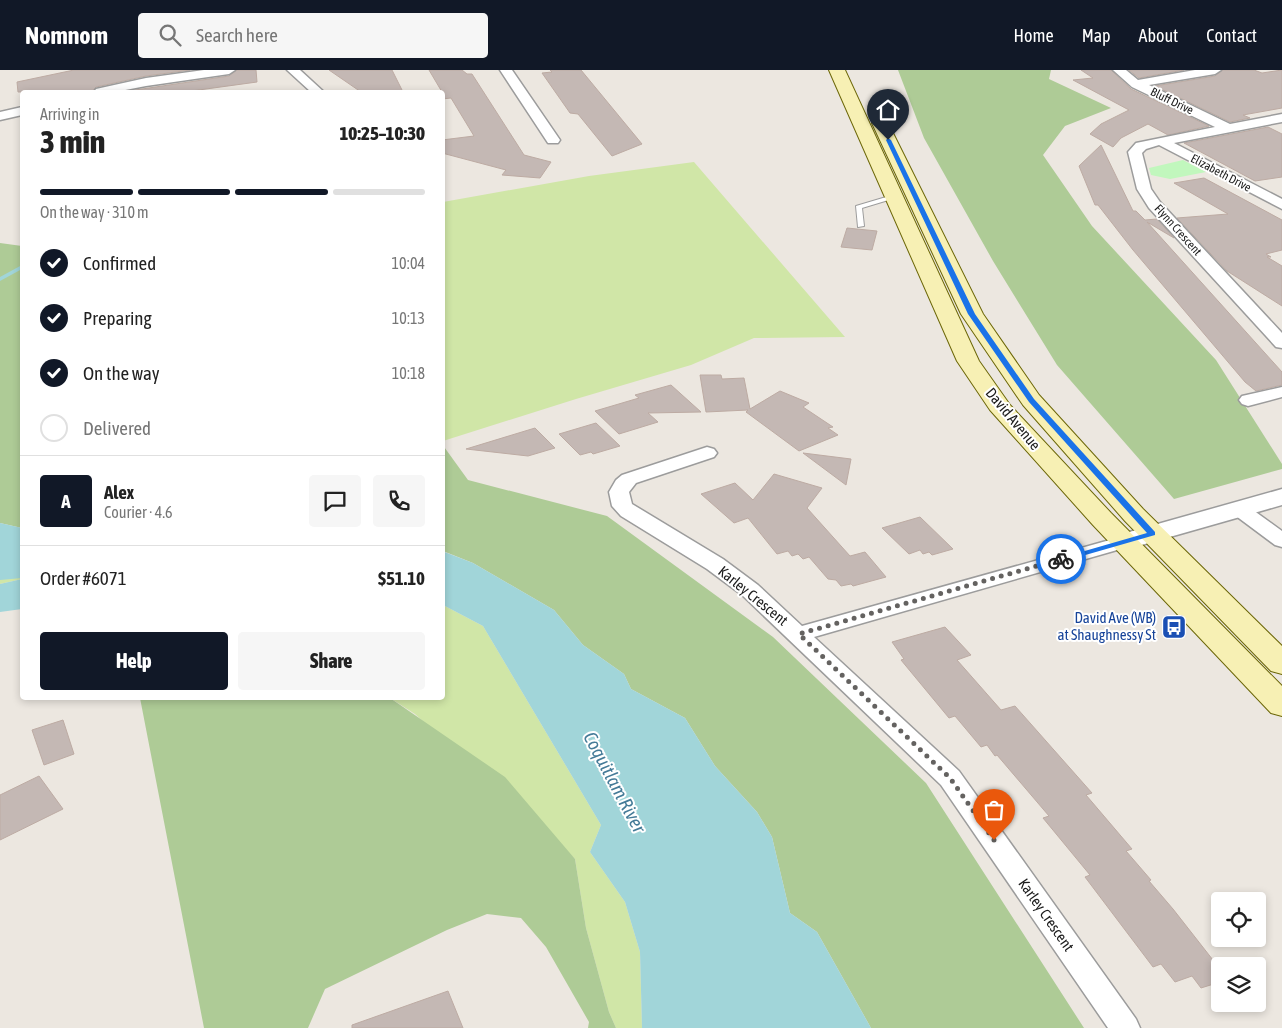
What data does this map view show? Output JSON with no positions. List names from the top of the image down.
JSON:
{
  "streets": {
    "main road": ["David Avenue"],
    "street": [
      "Bluff Drive",
      "Elizabeth Drive",
      "Flynn Crescent",
      "Karley Crescent"
    ]
  },
  "crossings": [
    ["Bluff Drive", "Flynn Crescent"],
    ["Elizabeth Drive", "Flynn Crescent"]
  ],
  "water": ["Coquitlam River"],
  "places": {
    "bus stop": ["David Ave (WB) at Shaughnessy St"]
  },
  "page": {
    "header": "Nomnom",
    "search": "Search here",
    "nav": [
      "Home",
      "Map",
      "About",
      "Contact"
    ],
    "heading": ["3 min", "Arriving in", "10:25–10:30"],
    "panel": [
      "Alex",
      "Courier · 4.6",
      "Order #6071",
      "$51.10"
    ],
    "bar": "On the way · 310 m",
    "list": [
      ["Confirmed", "10:04"],
      ["Preparing", "10:13"],
      ["On the way", "10:18"],
      "Delivered"
    ],
    "round": "A",
    "buttons": ["Help", "Share"]
  }
}
